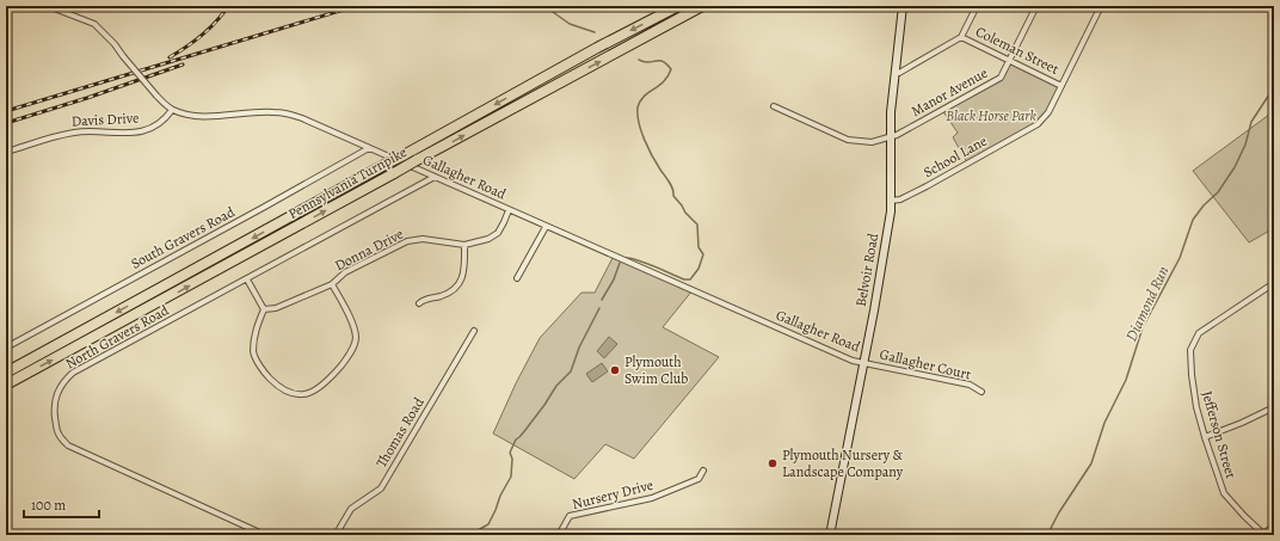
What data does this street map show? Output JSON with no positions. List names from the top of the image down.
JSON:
{
  "streets": {
    "highway": ["Pennsylvania Turnpike"],
    "street": [
      "Coleman Street",
      "Manor Avenue",
      "Davis Drive",
      "School Lane",
      "Gallagher Road",
      "South Gravers Road",
      "Donna Drive",
      "Belvoir Road",
      "North Gravers Road",
      "Gallagher Court",
      "Thomas Road",
      "Jefferson Street",
      "Nursery Drive"
    ]
  },
  "crossings": [
    ["Coleman Street", "Manor Avenue"],
    ["Coleman Street", "School Lane"],
    ["Manor Avenue", "Belvoir Road"],
    ["Davis Drive", "Gallagher Road"],
    ["School Lane", "Belvoir Road"],
    ["Gallagher Road", "South Gravers Road"],
    ["Gallagher Road", "Donna Drive"],
    ["Gallagher Road", "Belvoir Road"],
    ["Gallagher Road", "North Gravers Road"],
    ["Gallagher Road", "Gallagher Court"],
    ["Belvoir Road", "Gallagher Court"]
  ],
  "water": ["Diamond Run"],
  "parks": ["Black Horse Park"],
  "places": ["Plymouth Swim Club", "Plymouth Nursery & Landscape Company"],
  "scale_bar": "100 m"
}
